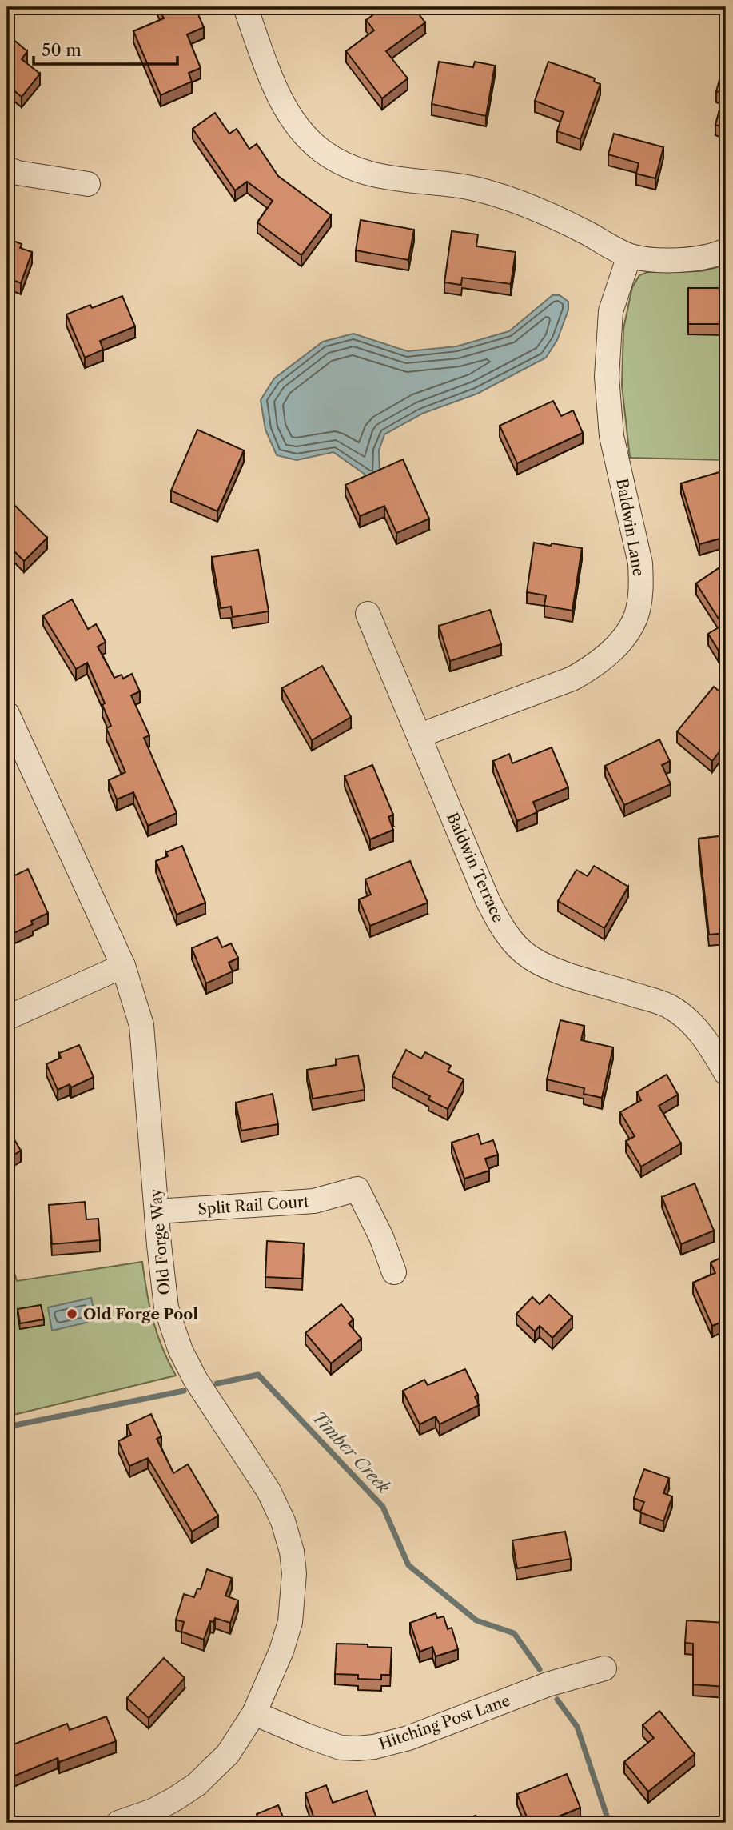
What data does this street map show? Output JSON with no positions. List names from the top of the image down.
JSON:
{
  "streets": {
    "street": [
      "Baldwin Lane",
      "Baldwin Terrace",
      "Split Rail Court",
      "Old Forge Way",
      "Hitching Post Lane"
    ]
  },
  "crossings": [
    ["Baldwin Lane", "Baldwin Terrace"],
    ["Split Rail Court", "Old Forge Way"],
    ["Old Forge Way", "Hitching Post Lane"]
  ],
  "water": ["Timber Creek"],
  "places": ["Old Forge Pool"],
  "scale_bar": "50 m"
}
